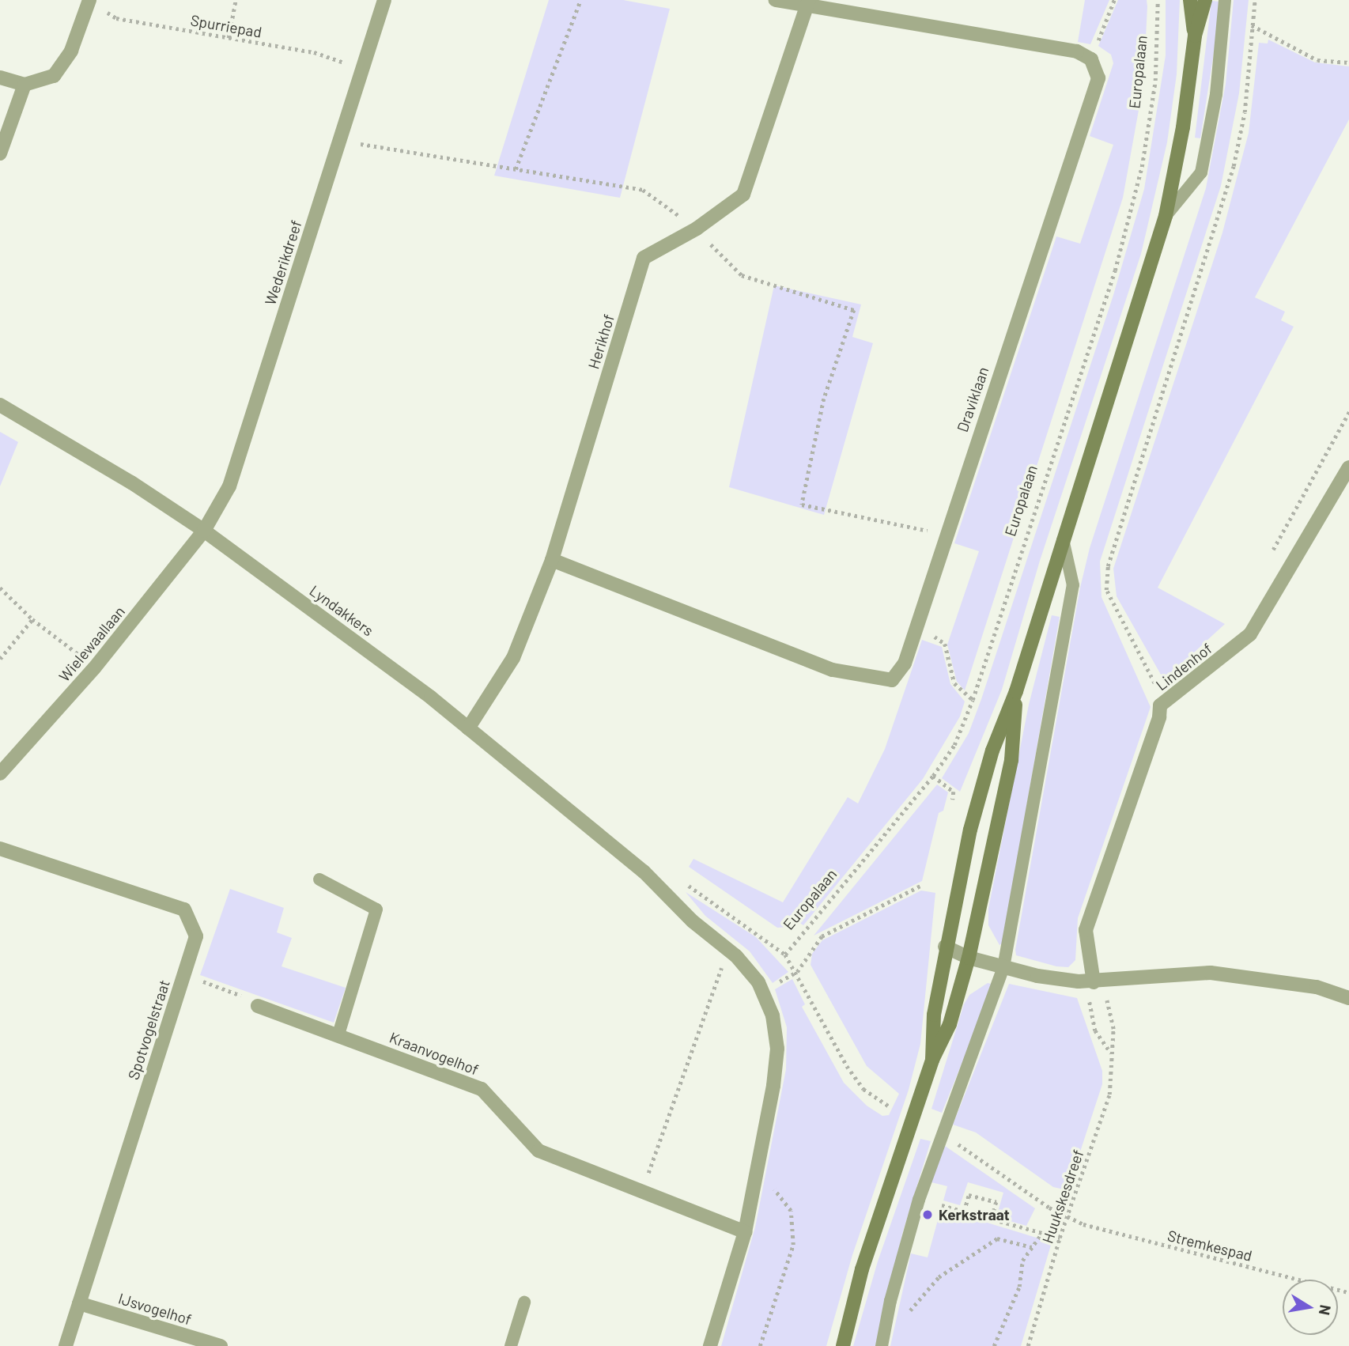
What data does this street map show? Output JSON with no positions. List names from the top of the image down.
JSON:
{
  "streets": {
    "street": [
      "Wederikdreef",
      "Herikhof",
      "Draviklaan",
      "Lyndakkers",
      "Wielewaallaan",
      "Lindenhof",
      "Spotvogelstraat",
      "Kraanvogelhof",
      "IJsvogelhof"
    ],
    "path": [
      "Spurriepad",
      "Europalaan",
      "Huukskesdreef",
      "Stremkespad"
    ]
  },
  "crossings": [
    ["Spurriepad", "Wederikdreef"],
    ["Wederikdreef", "Lyndakkers"],
    ["Wederikdreef", "Wielewaallaan"],
    ["Herikhof", "Draviklaan"],
    ["Herikhof", "Lyndakkers"],
    ["Lyndakkers", "Wielewaallaan"],
    ["Lindenhof", "Huukskesdreef"],
    ["Spotvogelstraat", "IJsvogelhof"],
    ["Huukskesdreef", "Stremkespad"]
  ],
  "places": ["Kerkstraat"],
  "north": "right"
}
